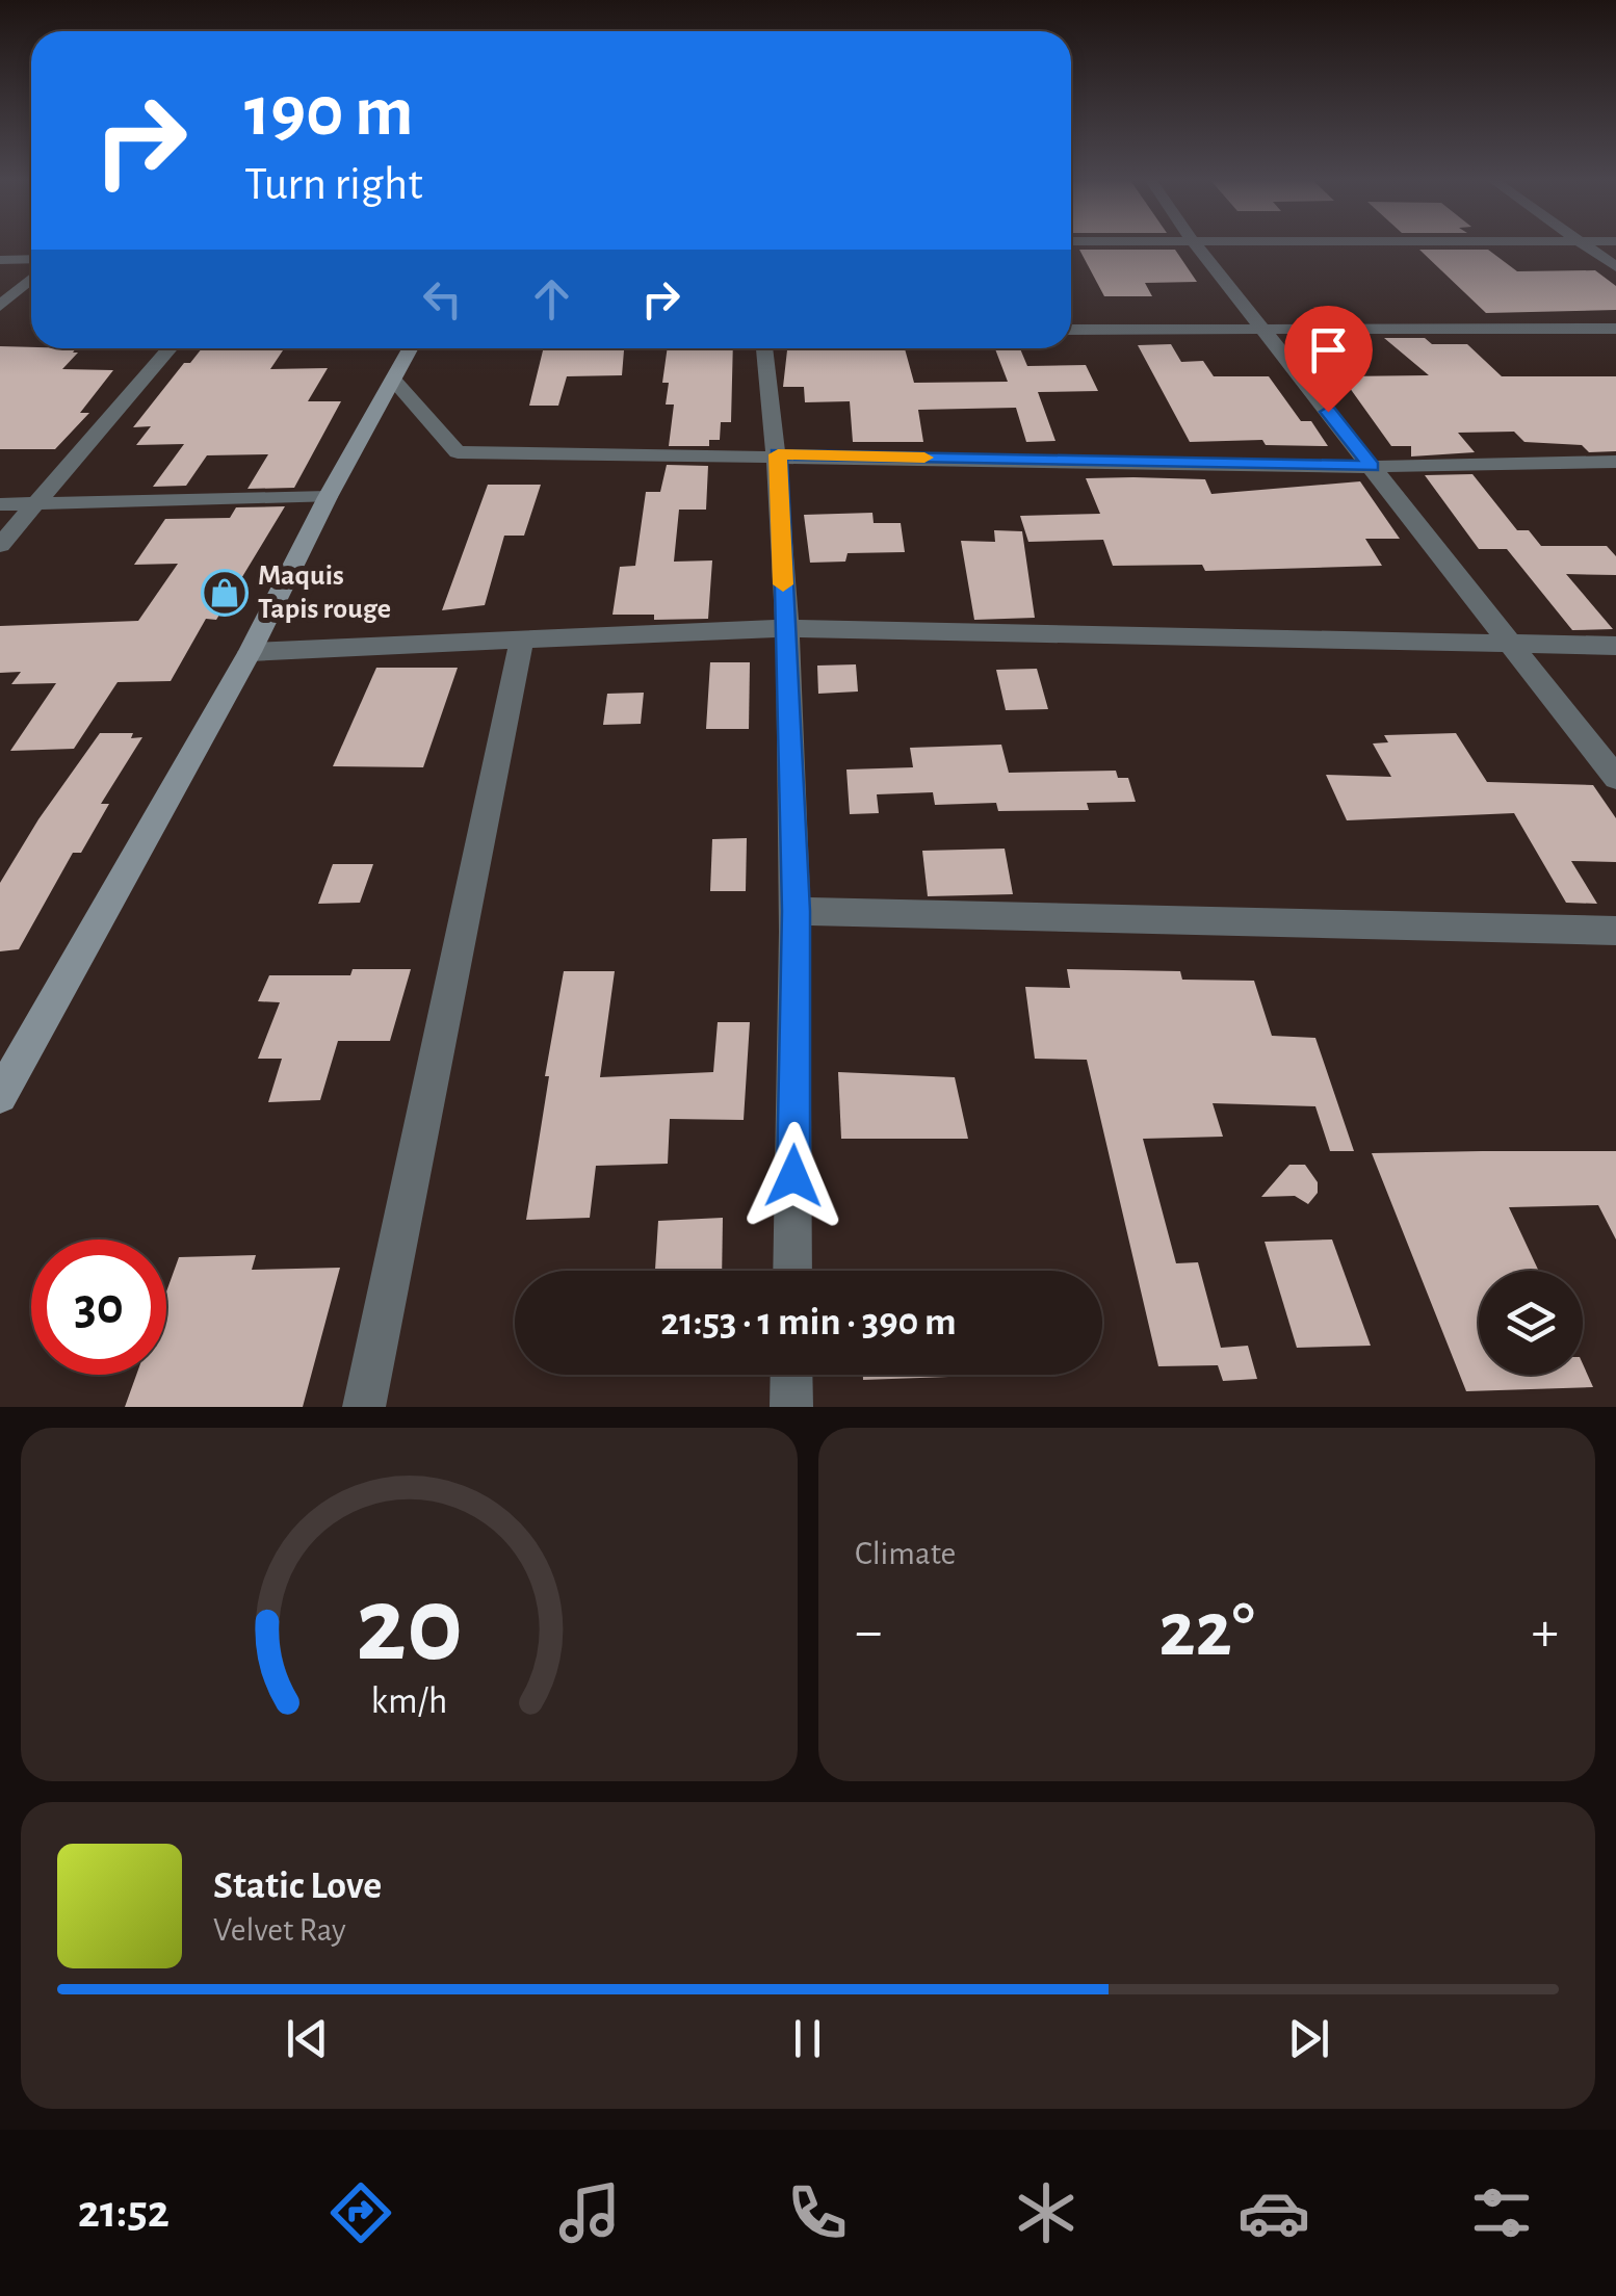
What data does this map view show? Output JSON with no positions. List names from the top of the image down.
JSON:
{
  "places": {
    "shop": ["Maquis Tapis rouge"]
  },
  "page": {
    "turn": ["190 m", "Turn right"],
    "limit": "30",
    "trip": "21:53 · 1 min · 390 m",
    "tile": "Climate",
    "heat": ["−", "22°", "+"],
    "song": ["Static Love", "Velvet Ray"],
    "tabs": "21:52",
    "gauge": ["20", "km/h"]
  }
}
